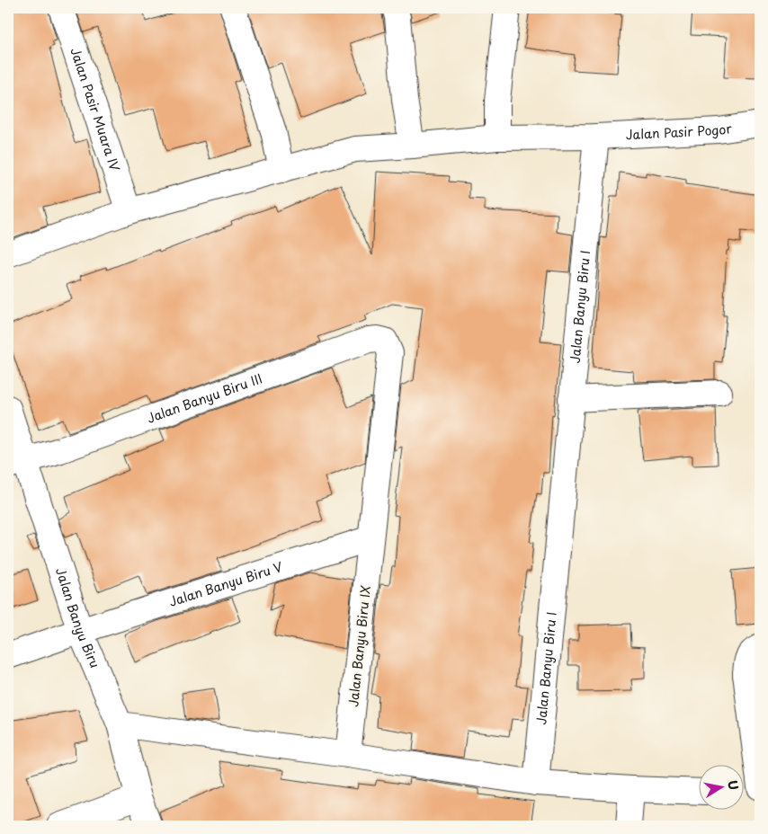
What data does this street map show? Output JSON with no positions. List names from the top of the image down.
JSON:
{
  "streets": {
    "street": [
      "Jalan Pasir Muara IV",
      "Jalan Pasir Pogor",
      "Jalan Banyu Biru I",
      "Jalan Banyu Biru III",
      "Jalan Banyu Biru V",
      "Jalan Banyu Biru",
      "Jalan Banyu Biru IX"
    ]
  },
  "crossings": [
    ["Jalan Pasir Muara IV", "Jalan Pasir Pogor"],
    ["Jalan Pasir Pogor", "Jalan Banyu Biru I"],
    ["Jalan Banyu Biru III", "Jalan Banyu Biru"],
    ["Jalan Banyu Biru III", "Jalan Banyu Biru IX"],
    ["Jalan Banyu Biru V", "Jalan Banyu Biru"],
    ["Jalan Banyu Biru V", "Jalan Banyu Biru IX"]
  ],
  "north": "right"
}
